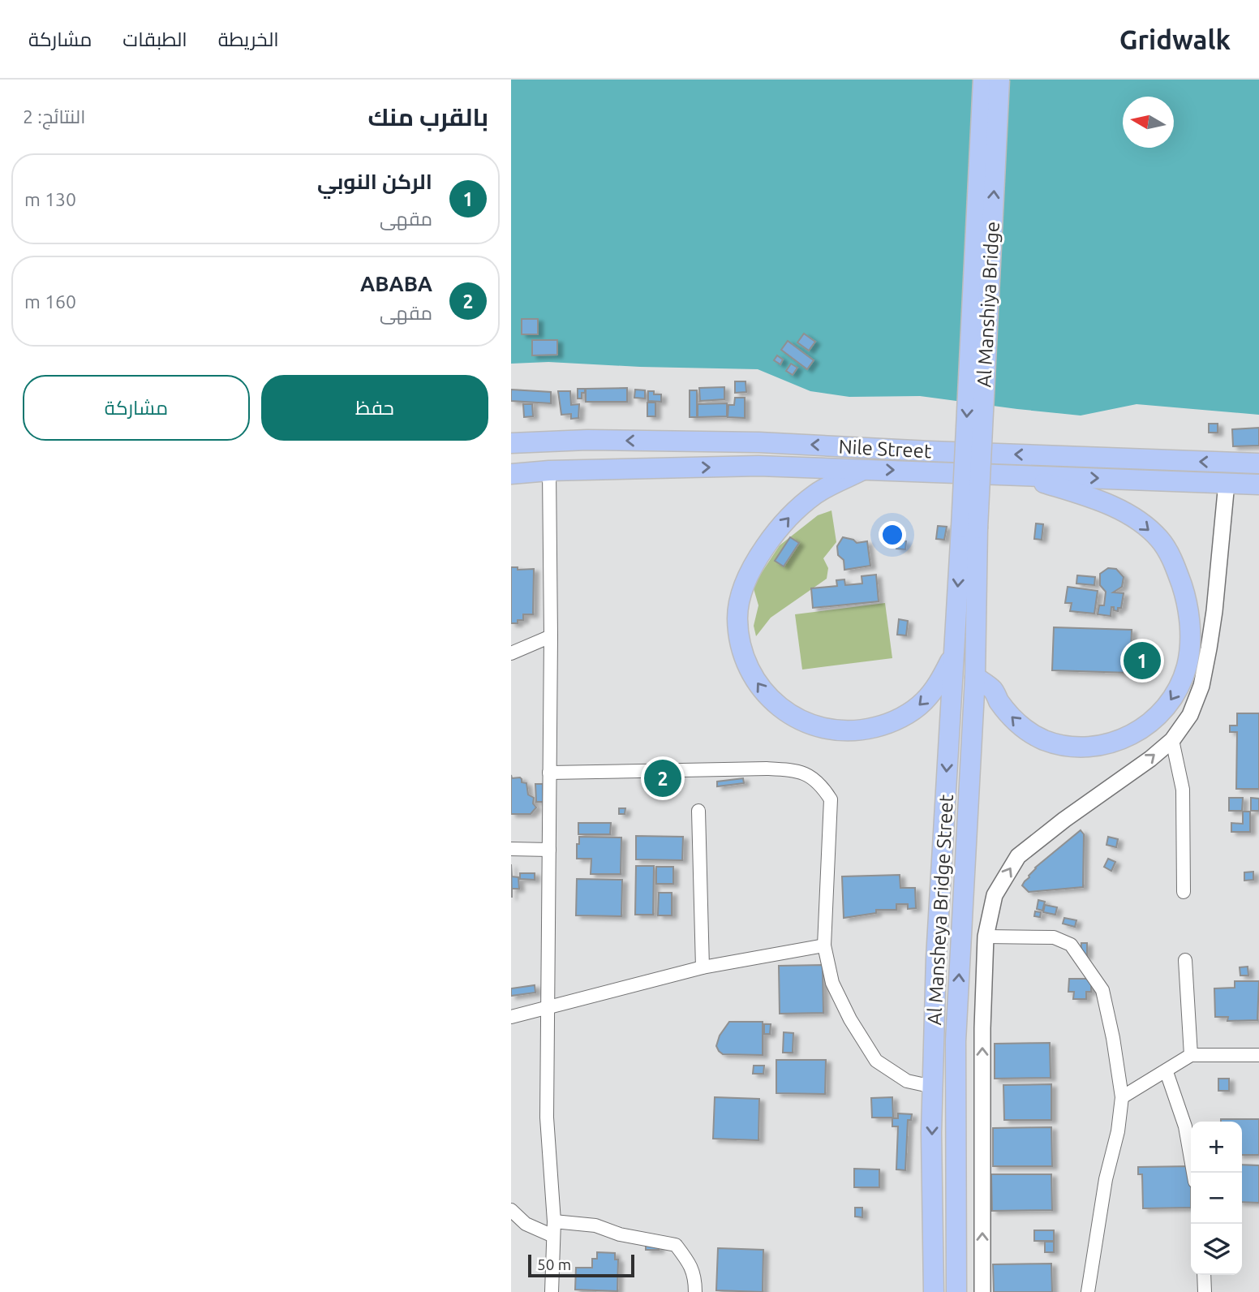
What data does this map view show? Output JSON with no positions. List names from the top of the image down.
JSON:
{
  "streets": {
    "main road": ["Al Manshiya Bridge", "Nile Street", "Al Mansheya Bridge Street"]
  },
  "crossings": [
    ["Al Manshiya Bridge", "Al Mansheya Bridge Street"]
  ],
  "scale_bar": "50 m",
  "north": "left",
  "page": {
    "header": "Gridwalk",
    "nav": ["الخريطة", "الطبقات", "مشاركة"],
    "heading": ["بالقرب منك", "النتائج: 2"],
    "list": [
      {
        "mark": "1",
        "name": "الركن النوبي",
        "note": "مقهى",
        "value": "130 m"
      },
      {
        "mark": "2",
        "name": "ABABA",
        "note": "مقهى",
        "value": "160 m"
      }
    ],
    "buttons": ["حفظ", "مشاركة"],
    "pins": ["1", "2"],
    "map_buttons": ["+", "−"],
    "scale": "50 m"
  }
}
